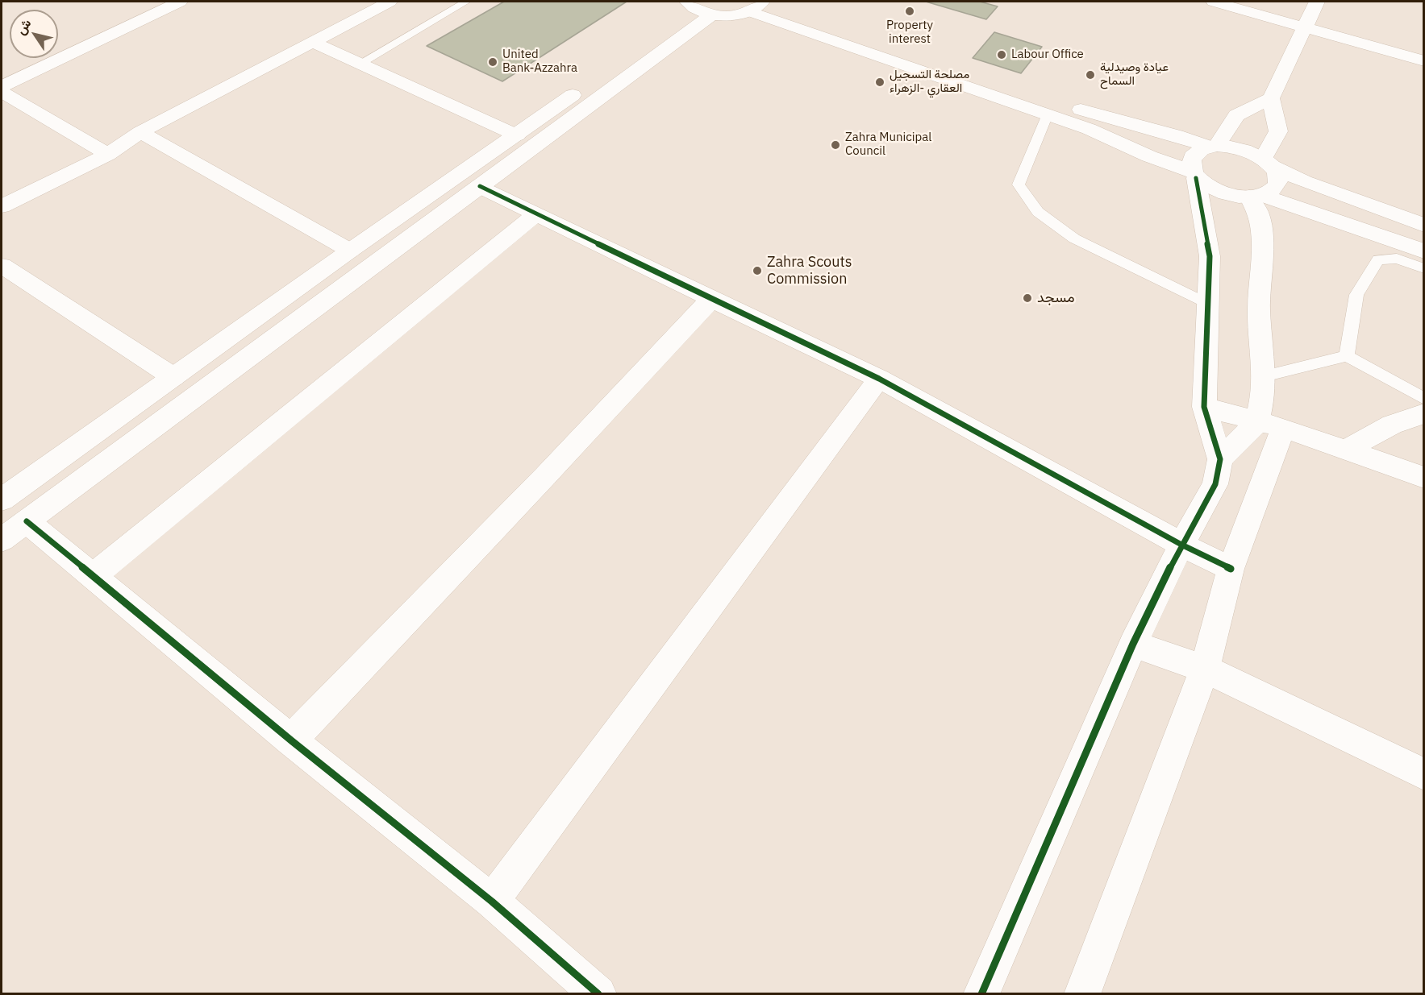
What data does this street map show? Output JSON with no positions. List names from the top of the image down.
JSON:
{
  "places": [
    "Property interest",
    "Labour Office",
    "United Bank-Azzahra",
    "عيادة وصيدلية السماح",
    "مصلحة التسجيل العقاري -الزهراء",
    "Zahra Municipal Council",
    "Zahra Scouts Commission",
    "مسجد"
  ],
  "north": "top left"
}
